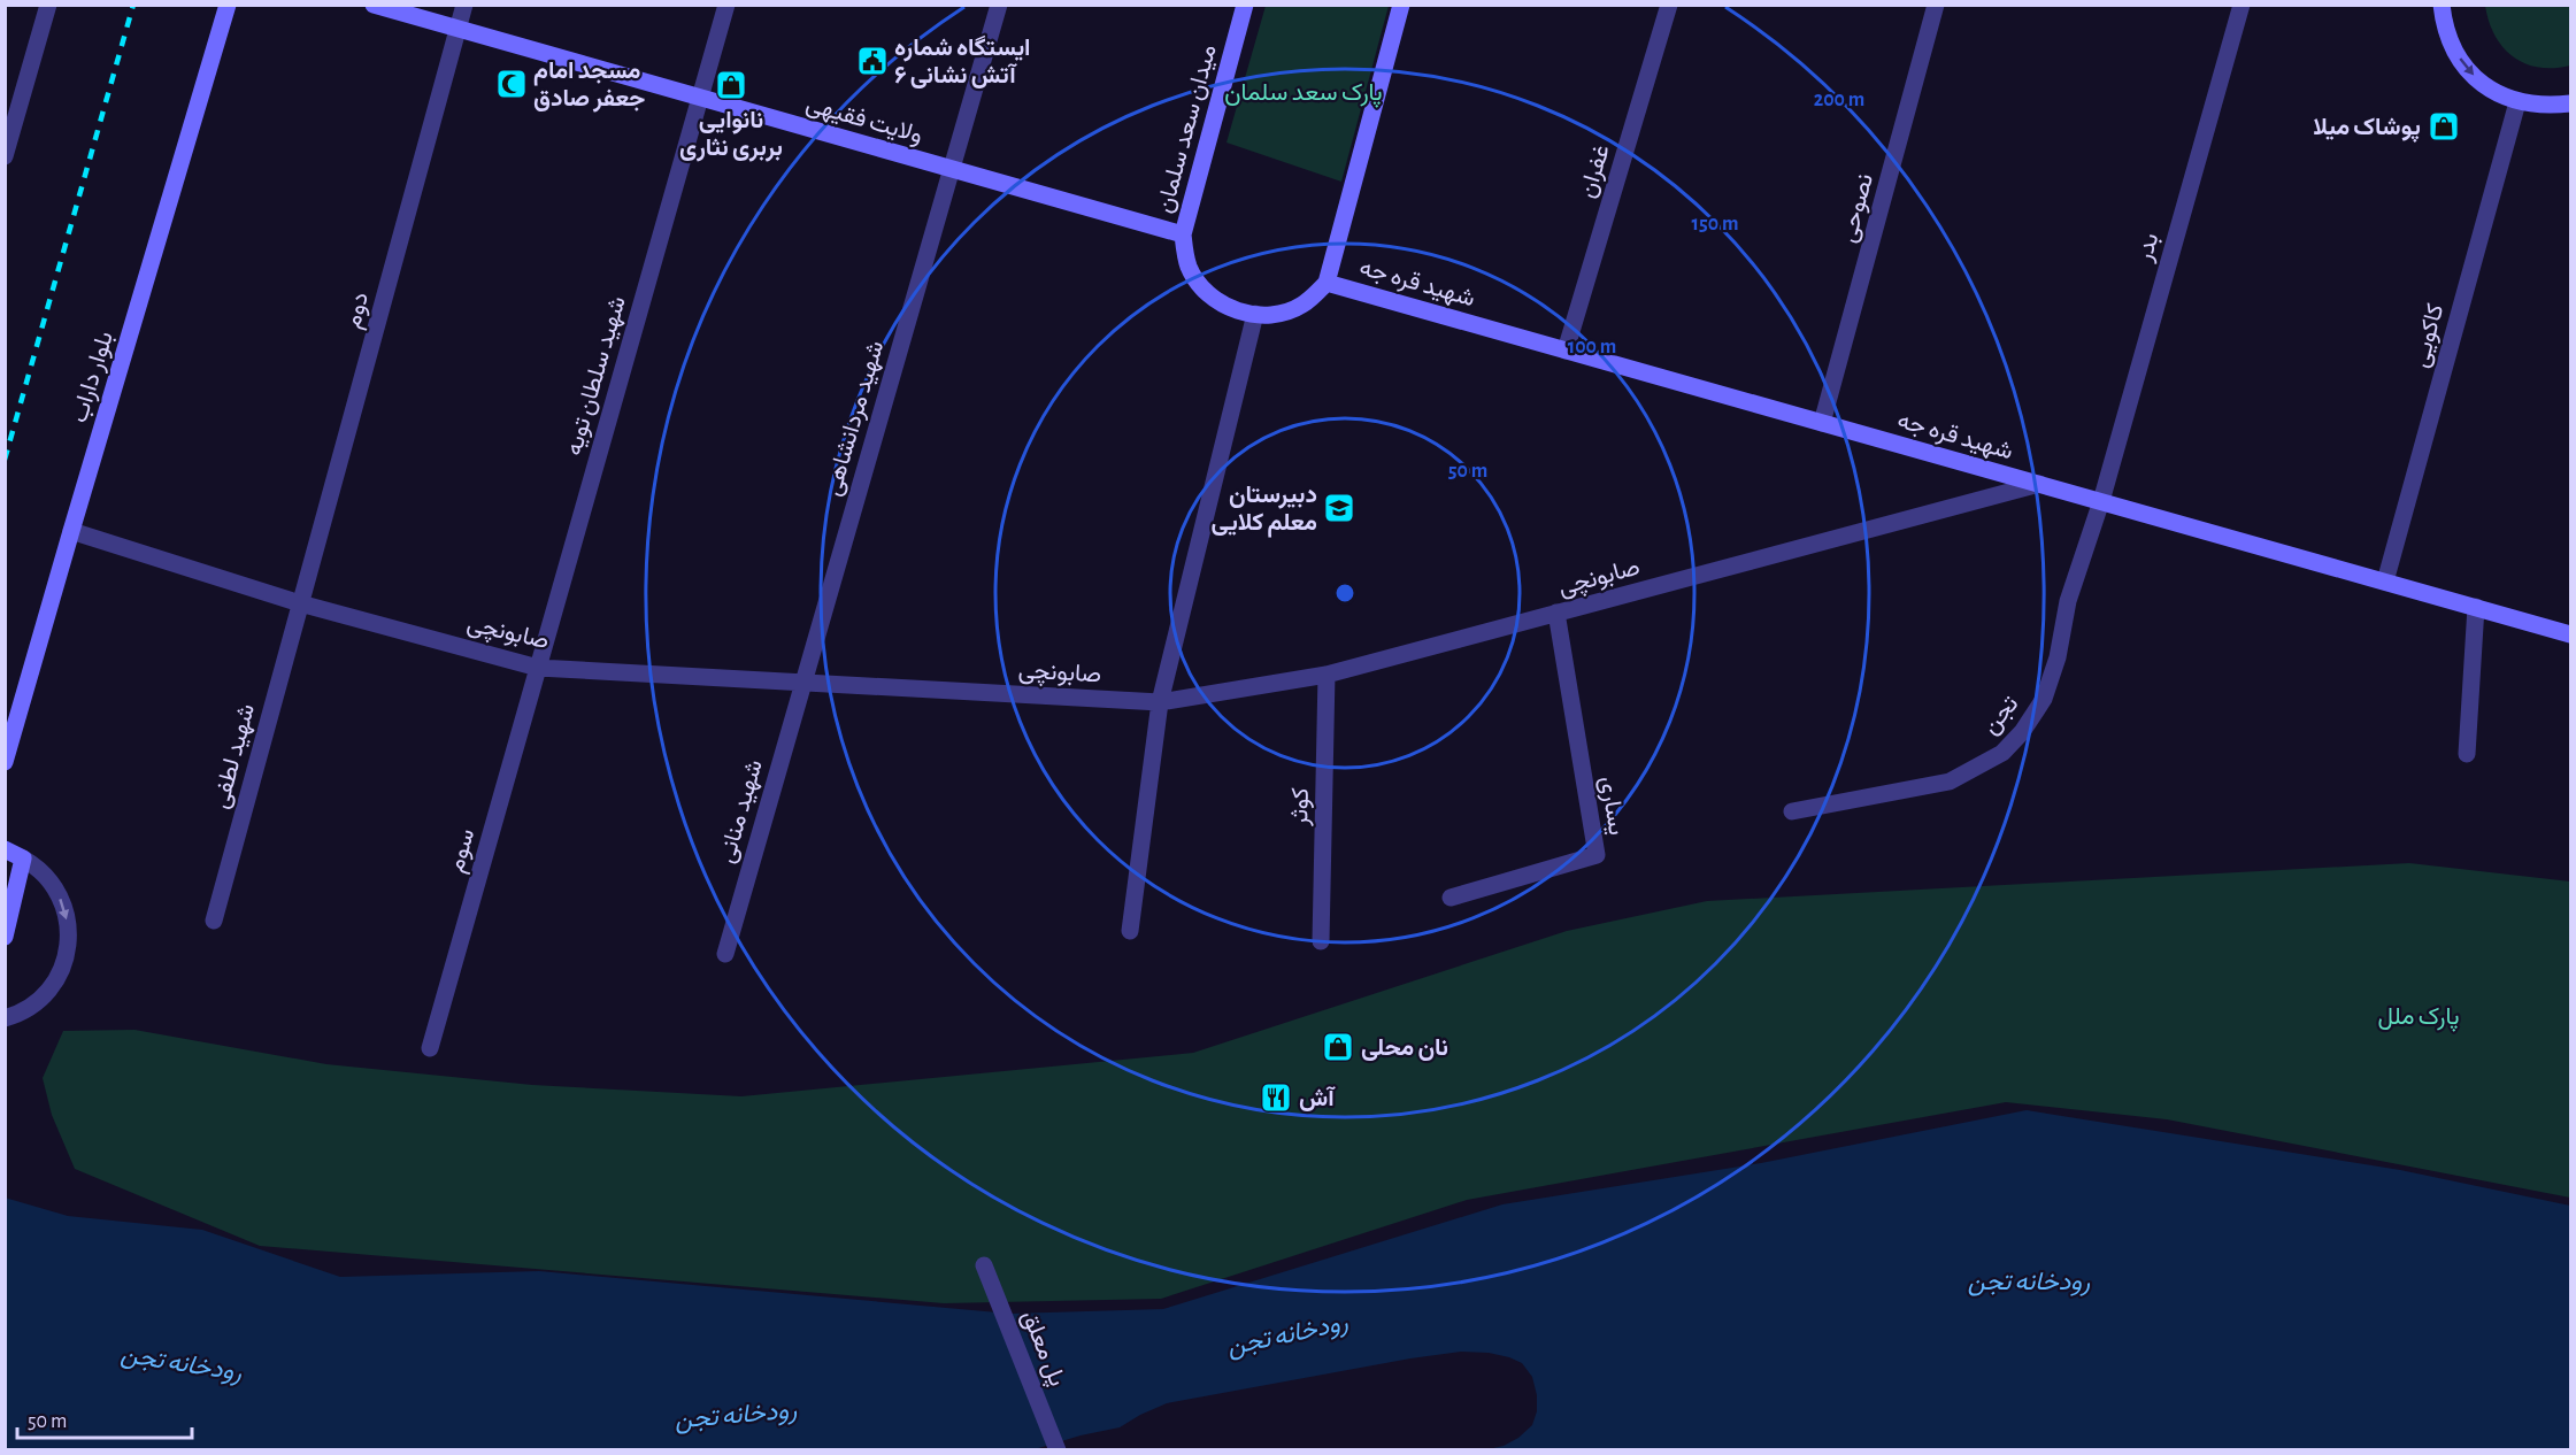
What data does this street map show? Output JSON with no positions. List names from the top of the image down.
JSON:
{
  "streets": {
    "street": [
      "ولایت فقیهی",
      "میدان سعد سلمان",
      "غفران",
      "نصوحی",
      "بدر",
      "شهید قره جه",
      "دوم",
      "کاکویی",
      "شهید سلطان تویه",
      "بلوار داراب",
      "شهید مردانشاهی",
      "صابونچی",
      "تجن",
      "شهید لطفی",
      "یساری",
      "کوثر",
      "شهید منانی",
      "سوم",
      "پل معلق"
    ]
  },
  "crossings": [
    ["ولایت فقیهی", "میدان سعد سلمان"],
    ["ولایت فقیهی", "دوم"],
    ["ولایت فقیهی", "شهید سلطان تویه"],
    ["ولایت فقیهی", "شهید مردانشاهی"],
    ["میدان سعد سلمان", "شهید قره جه"],
    ["غفران", "شهید قره جه"],
    ["نصوحی", "شهید قره جه"],
    ["بدر", "شهید قره جه"],
    ["بدر", "تجن"],
    ["شهید قره جه", "کاکویی"],
    ["شهید قره جه", "صابونچی"],
    ["شهید قره جه", "تجن"],
    ["دوم", "صابونچی"],
    ["دوم", "شهید لطفی"],
    ["شهید سلطان تویه", "صابونچی"],
    ["شهید سلطان تویه", "سوم"],
    ["بلوار داراب", "صابونچی"],
    ["شهید مردانشاهی", "صابونچی"],
    ["شهید مردانشاهی", "شهید منانی"],
    ["صابونچی", "شهید لطفی"],
    ["صابونچی", "یساری"],
    ["صابونچی", "کوثر"],
    ["صابونچی", "شهید منانی"],
    ["صابونچی", "سوم"]
  ],
  "water": ["رودخانه تجن"],
  "parks": ["پارک سعد سلمان", "پارک ملل"],
  "places": {
    "public building": ["ایستگاه شماره ۶ آتش نشانی"],
    "mosque": ["مسجد امام جعفر صادق"],
    "shop": ["نانوایی بربری نثاری", "پوشاک میلا", "نان محلی"],
    "school or university": ["دبیرستان معلم کلایی"],
    "restaurant": ["آش"]
  },
  "scale_bar": "50 m",
  "rings": [
    "200 m",
    "150 m",
    "100 m",
    "50 m"
  ]
}
